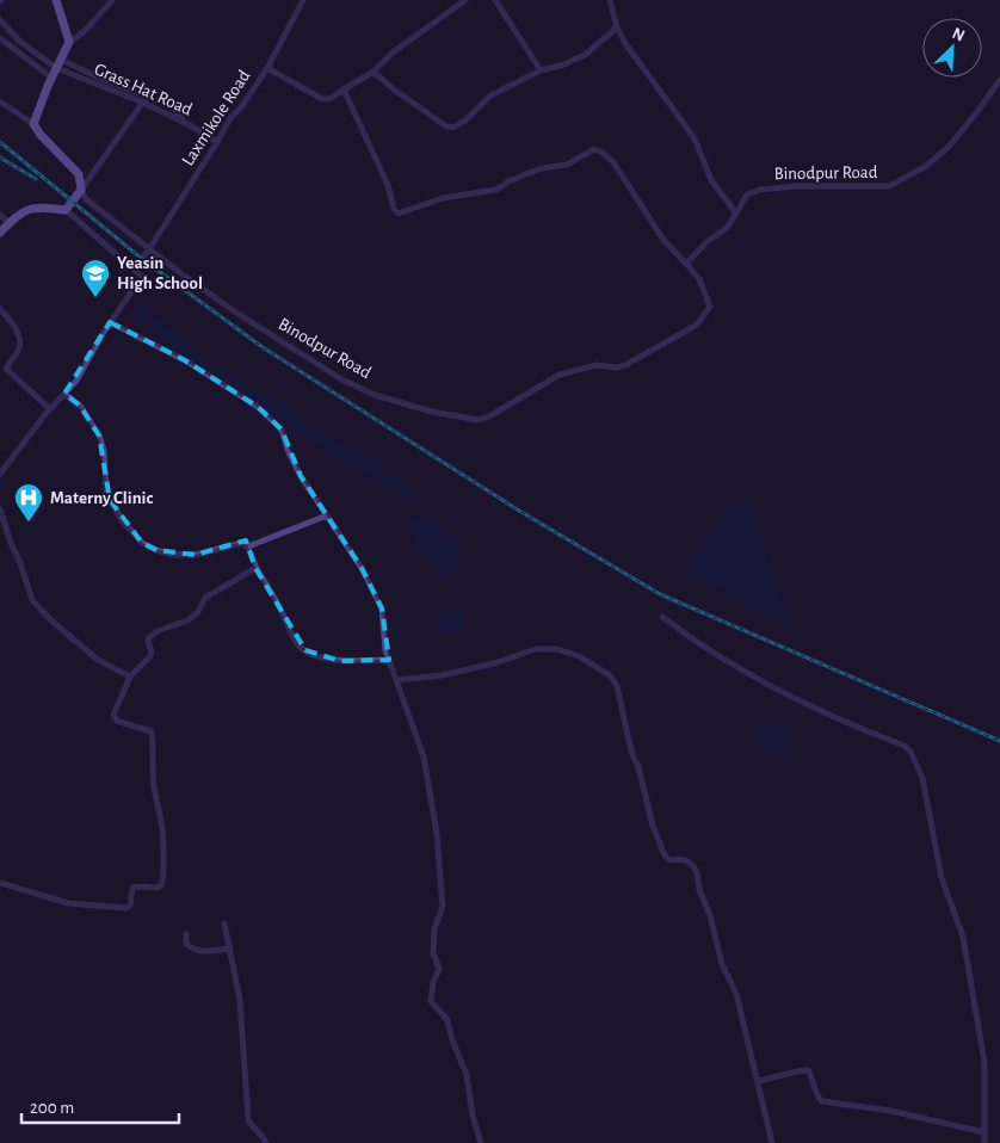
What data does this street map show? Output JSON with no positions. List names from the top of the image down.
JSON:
{
  "streets": {
    "street": ["Grass Hat Road", "Laxmikole Road", "Binodpur Road"]
  },
  "crossings": [
    ["Grass Hat Road", "Laxmikole Road"],
    ["Laxmikole Road", "Binodpur Road"]
  ],
  "places": {
    "school or university": ["Yeasin High School"],
    "hospital": ["Materny Clinic"]
  },
  "scale_bar": "200 m",
  "north": "top right"
}
